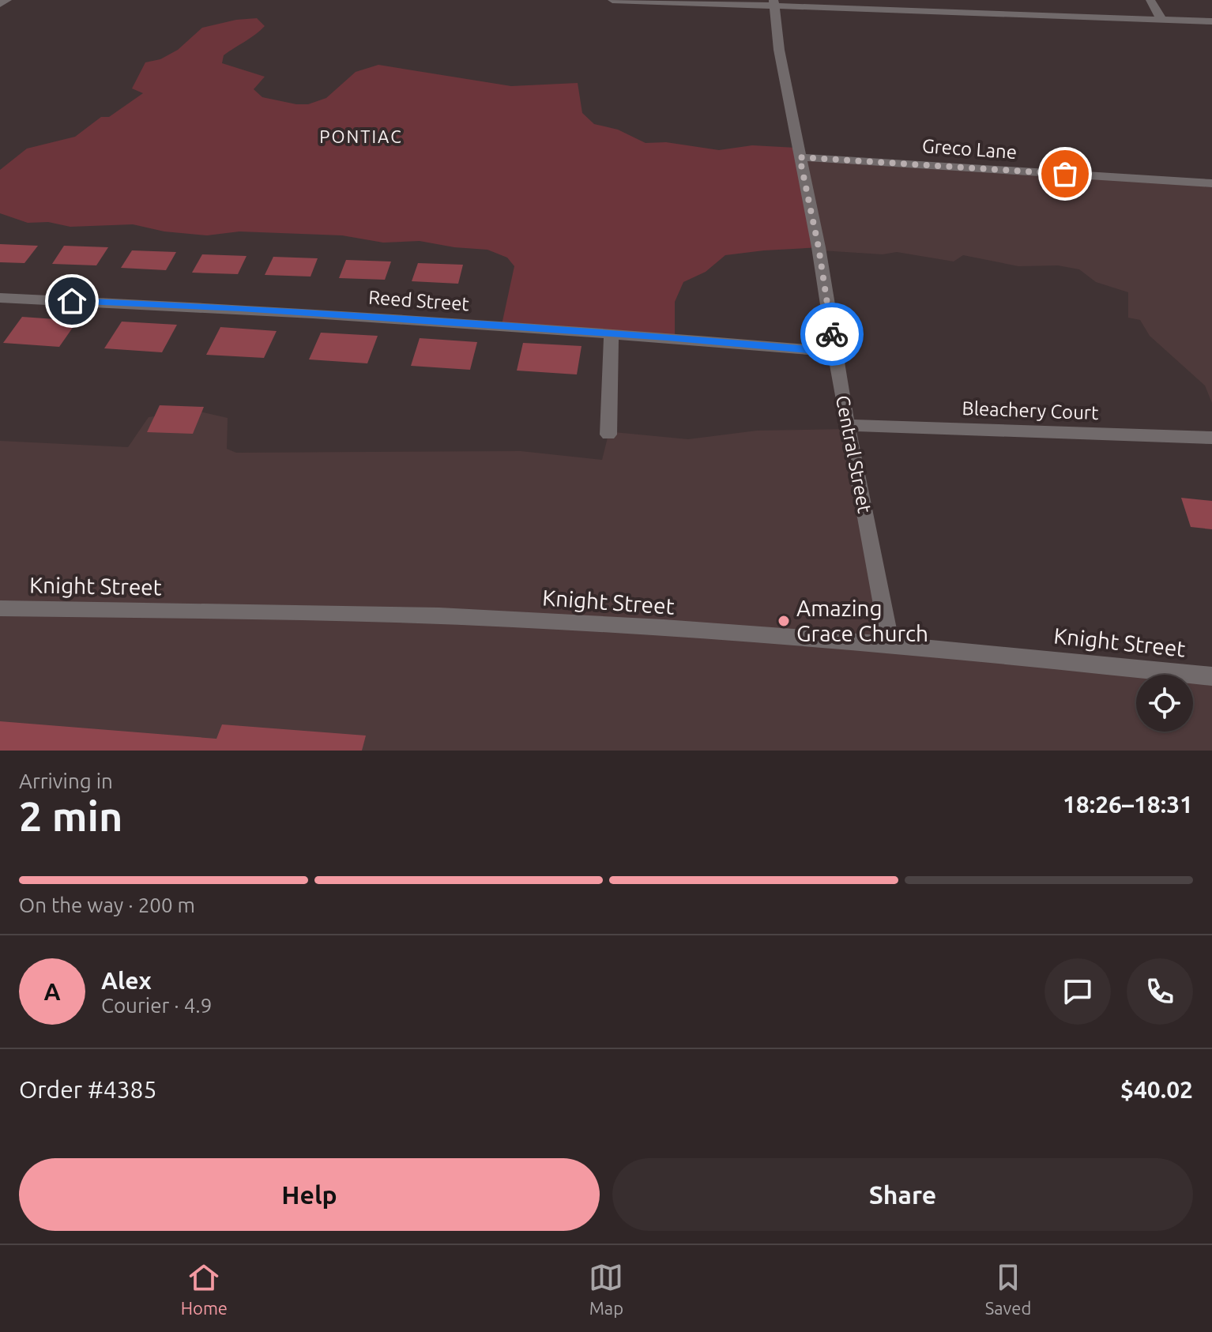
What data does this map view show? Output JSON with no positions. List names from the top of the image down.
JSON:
{
  "streets": {
    "street": [
      "Greco Lane",
      "Reed Street",
      "Bleachery Court",
      "Central Street",
      "Knight Street"
    ]
  },
  "crossings": [
    ["Greco Lane", "Central Street"],
    ["Reed Street", "Central Street"],
    ["Bleachery Court", "Central Street"],
    ["Central Street", "Knight Street"]
  ],
  "districts": ["PONTIAC"],
  "places": ["Amazing Grace Church"],
  "page": {
    "heading": ["2 min", "Arriving in", "18:26–18:31"],
    "panel": [
      "Alex",
      "Courier · 4.9",
      "Order #4385",
      "$40.02"
    ],
    "bar": "On the way · 200 m",
    "round": "A",
    "buttons": ["Help", "Share"],
    "tabs": ["Home", "Map", "Saved"]
  }
}
